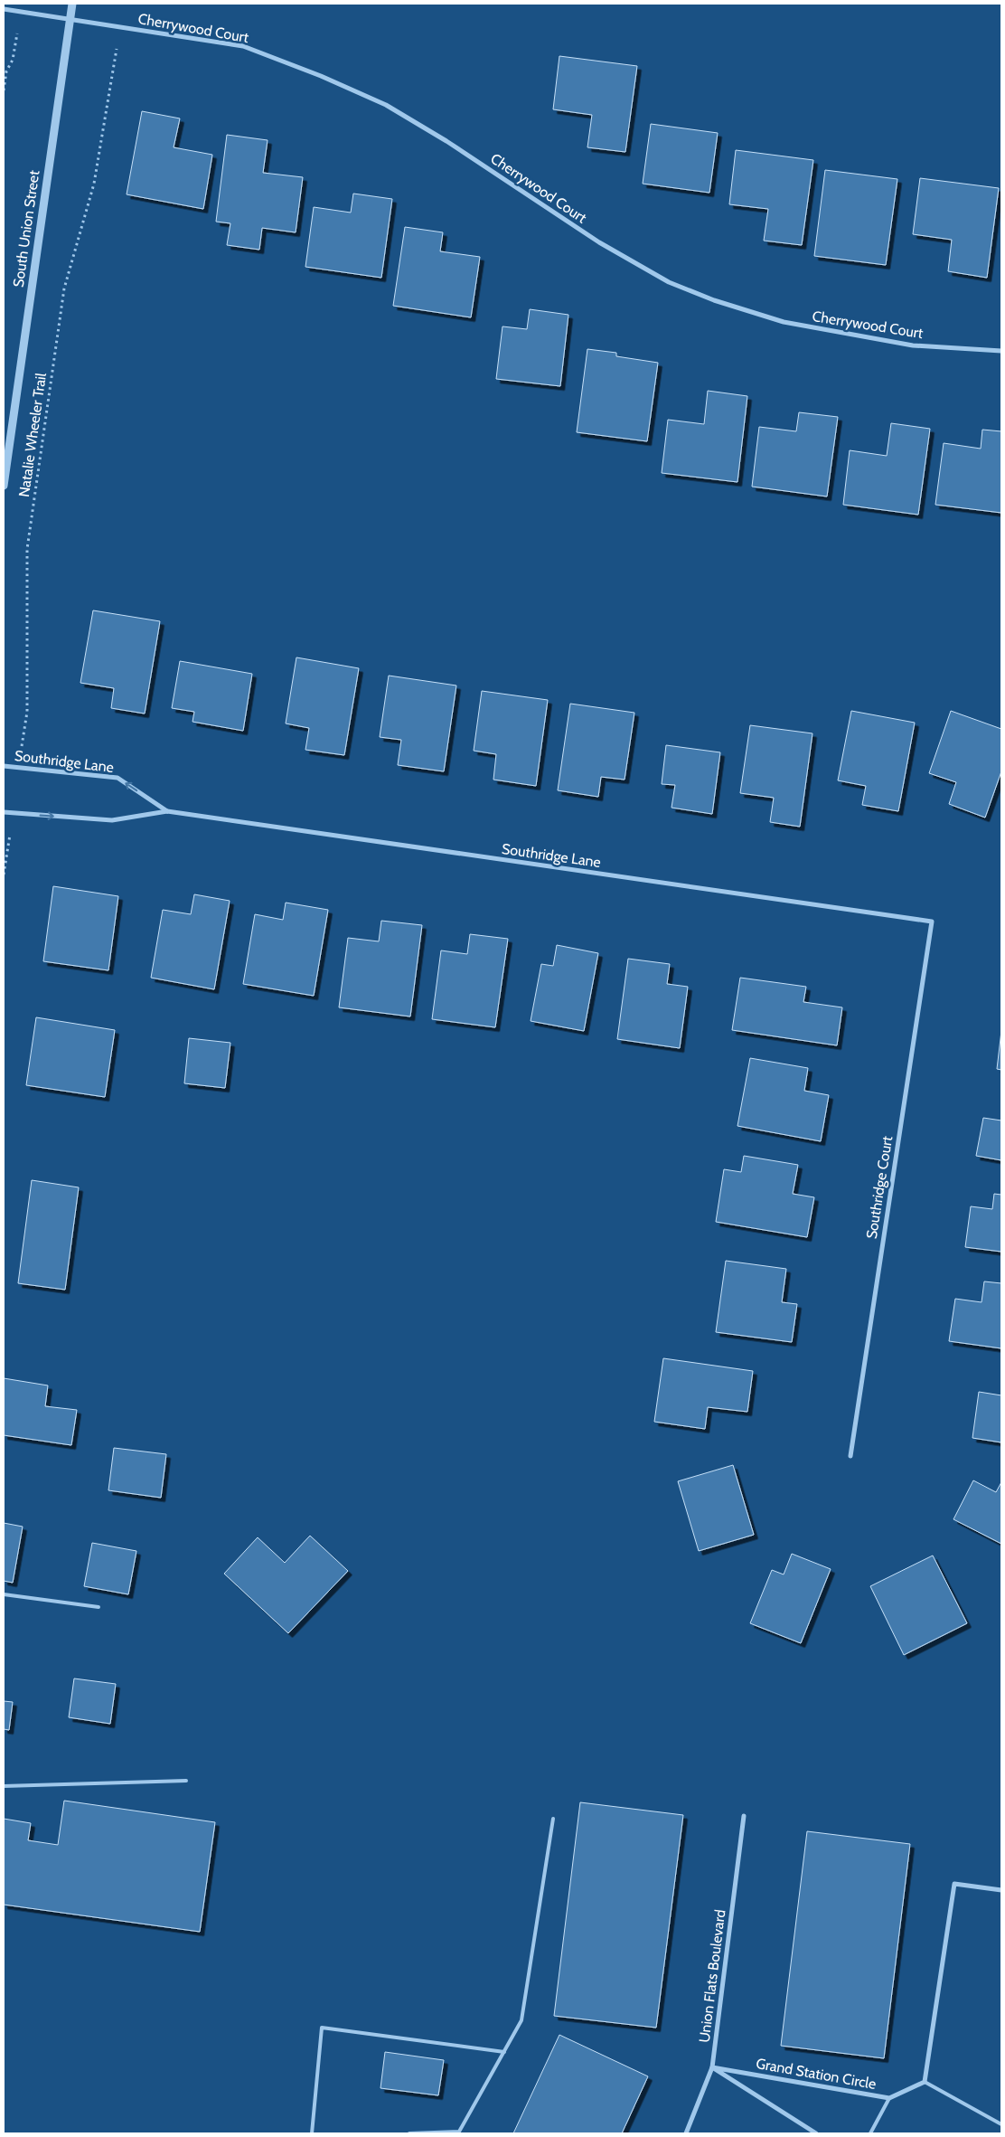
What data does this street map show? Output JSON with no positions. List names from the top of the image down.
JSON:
{
  "streets": {
    "street": [
      "Cherrywood Court",
      "South Union Street",
      "Southridge Lane",
      "Southridge Court",
      "Union Flats Boulevard",
      "Grand Station Circle"
    ],
    "path": ["Natalie Wheeler Trail"]
  },
  "crossings": [
    ["Cherrywood Court", "South Union Street"],
    ["Cherrywood Court", "Natalie Wheeler Trail"],
    ["Natalie Wheeler Trail", "Southridge Lane"],
    ["Southridge Lane", "Southridge Court"],
    ["Union Flats Boulevard", "Grand Station Circle"]
  ]
}
